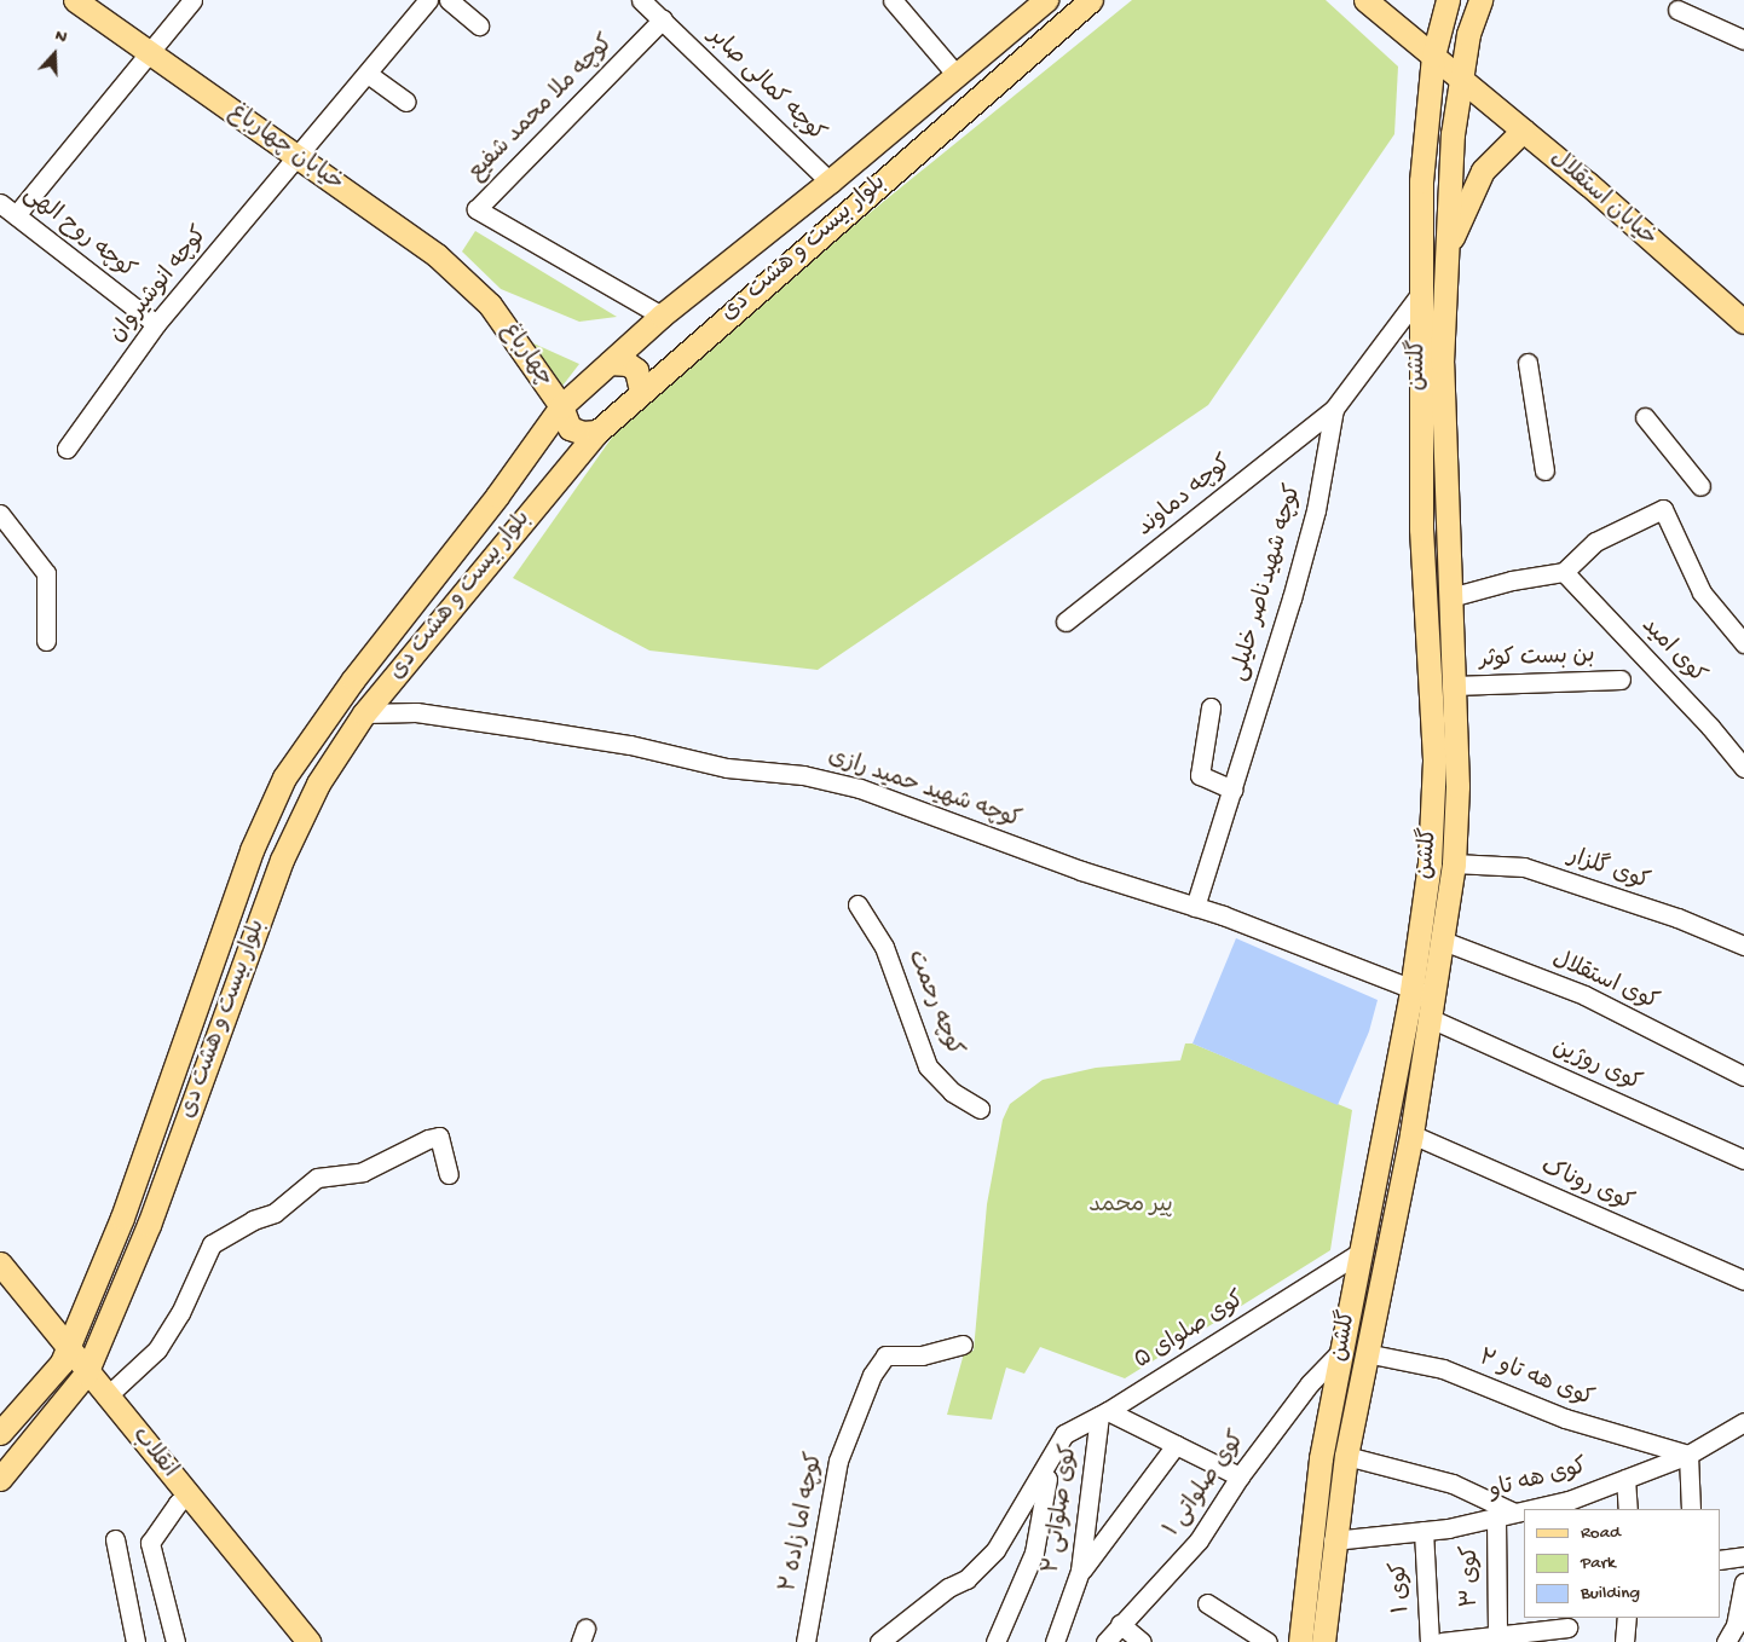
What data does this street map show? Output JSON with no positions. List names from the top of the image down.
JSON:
{
  "streets": {
    "main road": [
      "خیابان چهارباغ",
      "خیابان استقلال",
      "بلوار بیست و هشت دی",
      "چهارباغ",
      "گلشن",
      "انقلاب"
    ],
    "street": [
      "کوچه کمالی صابر",
      "کوچه ملا محمد شفیع",
      "کوچه روح الهی",
      "کوچه انوشیروان",
      "کوچه دماوند",
      "کوچه شهیدناصر خلیلی",
      "کوی امید",
      "بن بست کوثر",
      "کوچه شهید حمید رازی",
      "کوی گلزار",
      "کوی استقلال",
      "کوچه رحمت",
      "کوی روژین",
      "کوی روناک",
      "کوی صلوای ۵",
      "کوی هه تاو ۲",
      "کوی هه تاو",
      "کوی صلواتی ۱",
      "کوی صلواتی ۲",
      "کوچه اما زاده ۲",
      "کوی ۳",
      "کوی ۱"
    ]
  },
  "crossings": [
    ["کوچه کمالی صابر", "کوچه ملا محمد شفیع"],
    ["کوچه کمالی صابر", "بلوار بیست و هشت دی"],
    ["کوچه ملا محمد شفیع", "بلوار بیست و هشت دی"],
    ["خیابان چهارباغ", "کوچه انوشیروان"],
    ["خیابان چهارباغ", "چهارباغ"],
    ["خیابان استقلال", "گلشن"],
    ["کوچه روح الهی", "کوچه انوشیروان"],
    ["بلوار بیست و هشت دی", "چهارباغ"],
    ["بلوار بیست و هشت دی", "کوچه شهید حمید رازی"],
    ["بلوار بیست و هشت دی", "انقلاب"],
    ["گلشن", "کوچه شهیدناصر خلیلی"],
    ["گلشن", "بن بست کوثر"],
    ["گلشن", "کوچه شهید حمید رازی"],
    ["گلشن", "کوی گلزار"],
    ["گلشن", "کوی استقلال"],
    ["گلشن", "کوی روژین"],
    ["گلشن", "کوی روناک"],
    ["گلشن", "کوی صلوای ۵"],
    ["گلشن", "کوی هه تاو ۲"],
    ["گلشن", "کوی هه تاو"],
    ["گلشن", "کوی صلواتی ۱"],
    ["کوچه دماوند", "کوچه شهیدناصر خلیلی"],
    ["کوچه شهیدناصر خلیلی", "کوچه شهید حمید رازی"],
    ["کوچه شهید حمید رازی", "کوی روژین"],
    ["کوی صلوای ۵", "کوی صلواتی ۲"],
    ["کوی هه تاو ۲", "کوی هه تاو"],
    ["کوی هه تاو", "کوی ۳"],
    ["کوی هه تاو", "کوی ۱"]
  ],
  "parks": ["پیر محمد"],
  "legend": ["Road", "Park", "Building"],
  "north": "top"
}
